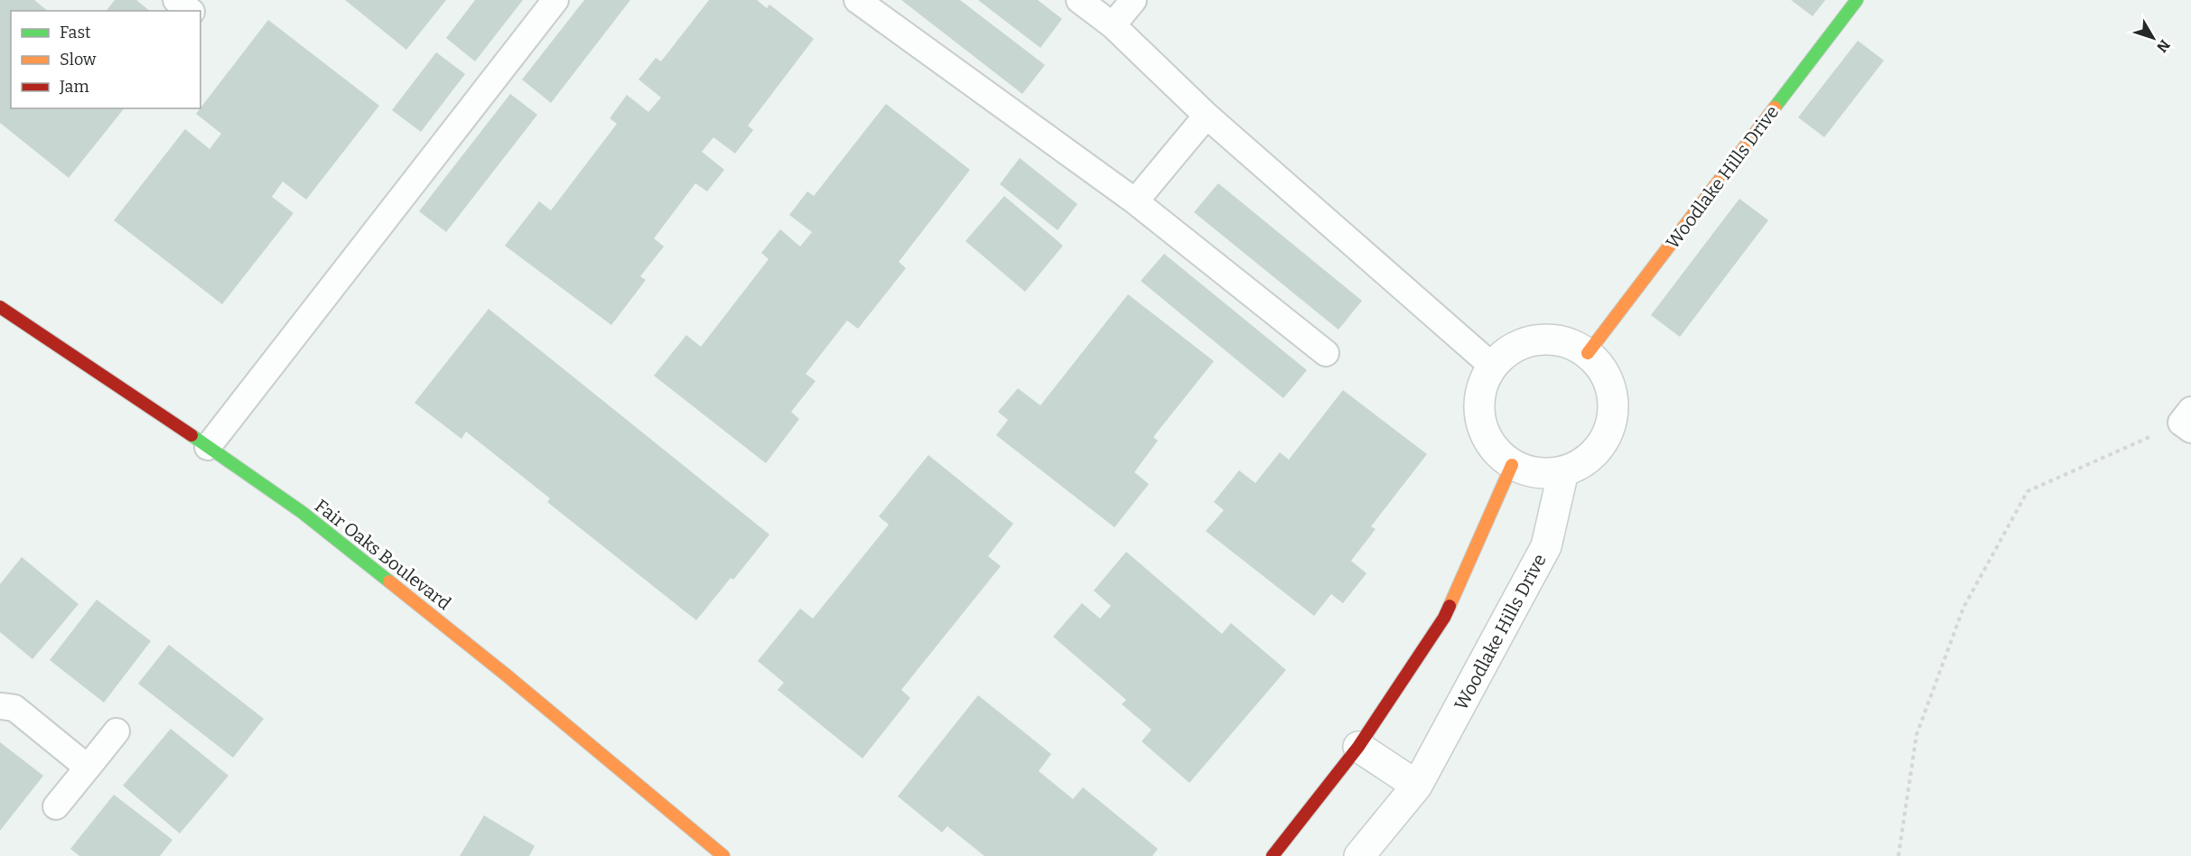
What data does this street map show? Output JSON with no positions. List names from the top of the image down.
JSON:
{
  "streets": {
    "street": ["Woodlake Hills Drive", "Fair Oaks Boulevard"]
  },
  "legend": ["Fast", "Slow", "Jam"],
  "north": "bottom right"
}
